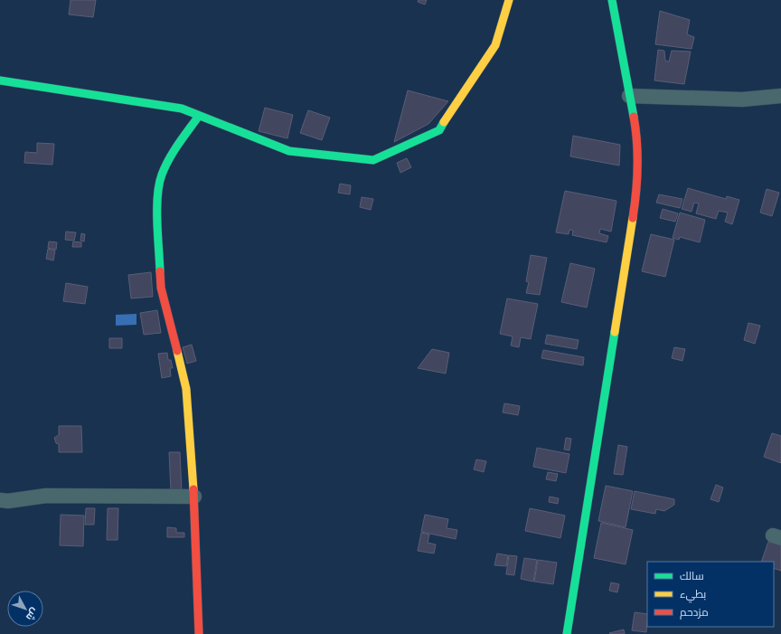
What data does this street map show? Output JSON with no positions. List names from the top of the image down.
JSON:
{
  "legend": ["سالك", "بطيء", "مزدحم"],
  "north": "bottom right"
}
